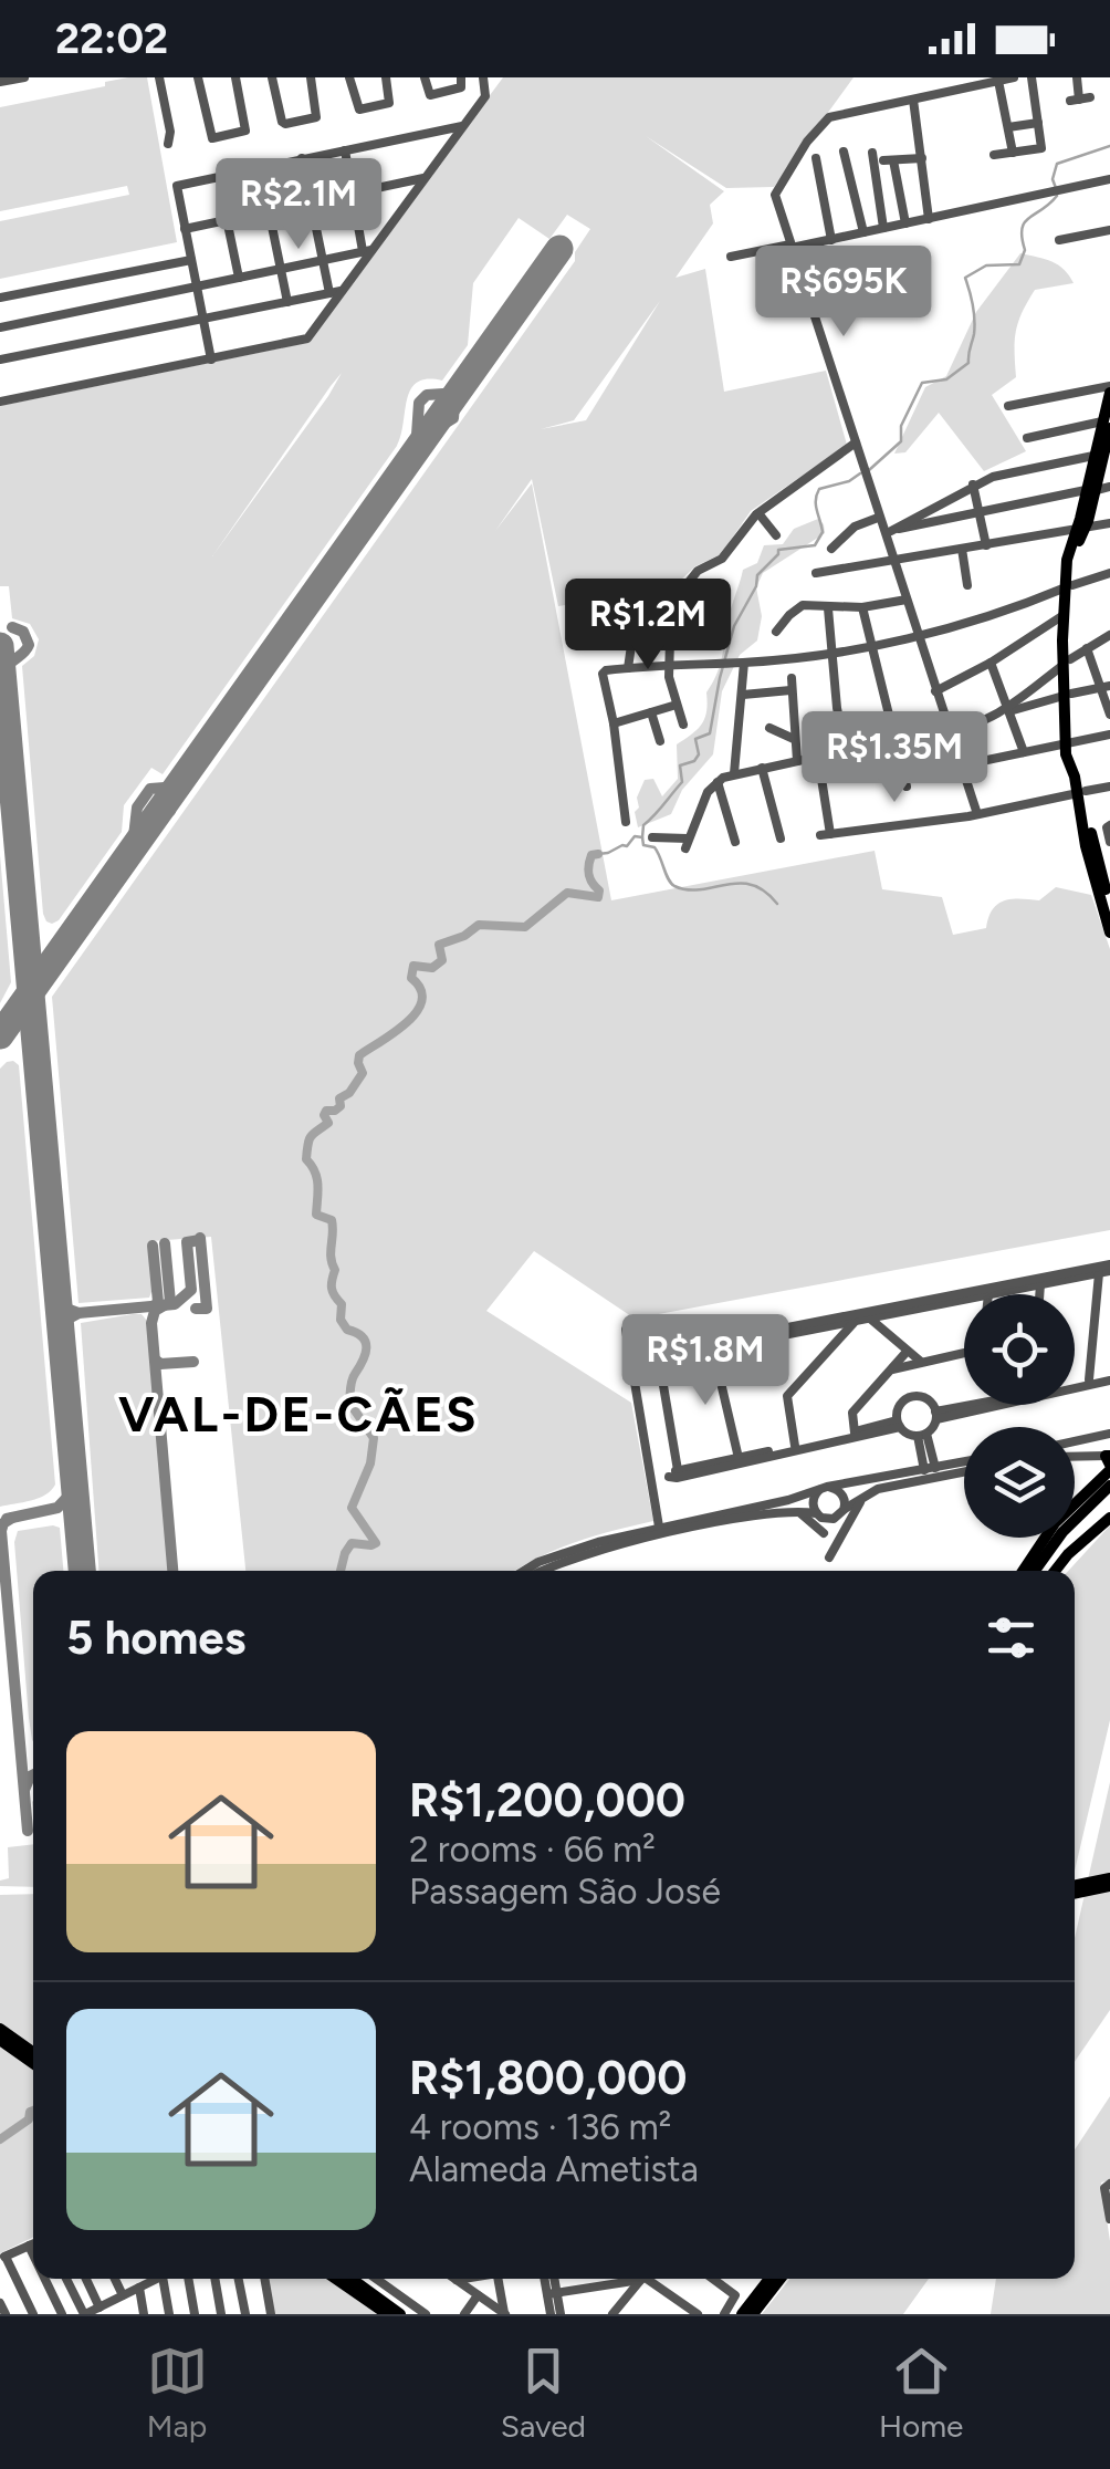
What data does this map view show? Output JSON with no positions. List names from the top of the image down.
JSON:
{
  "districts": ["VAL-DE-CÃES"],
  "page": {
    "status": "22:02",
    "price": [
      "R$2.1M",
      "R$695K",
      "R$1.2M",
      "R$1.35M",
      "R$1.8M"
    ],
    "heading": "5 homes",
    "list": [
      {
        "name": "R$1,200,000",
        "note": "2 rooms · 66 m² · Passagem São José"
      },
      {
        "name": "R$1,800,000",
        "note": "4 rooms · 136 m² · Alameda Ametista"
      }
    ],
    "tabs": ["Map", "Saved", "Home"]
  }
}
